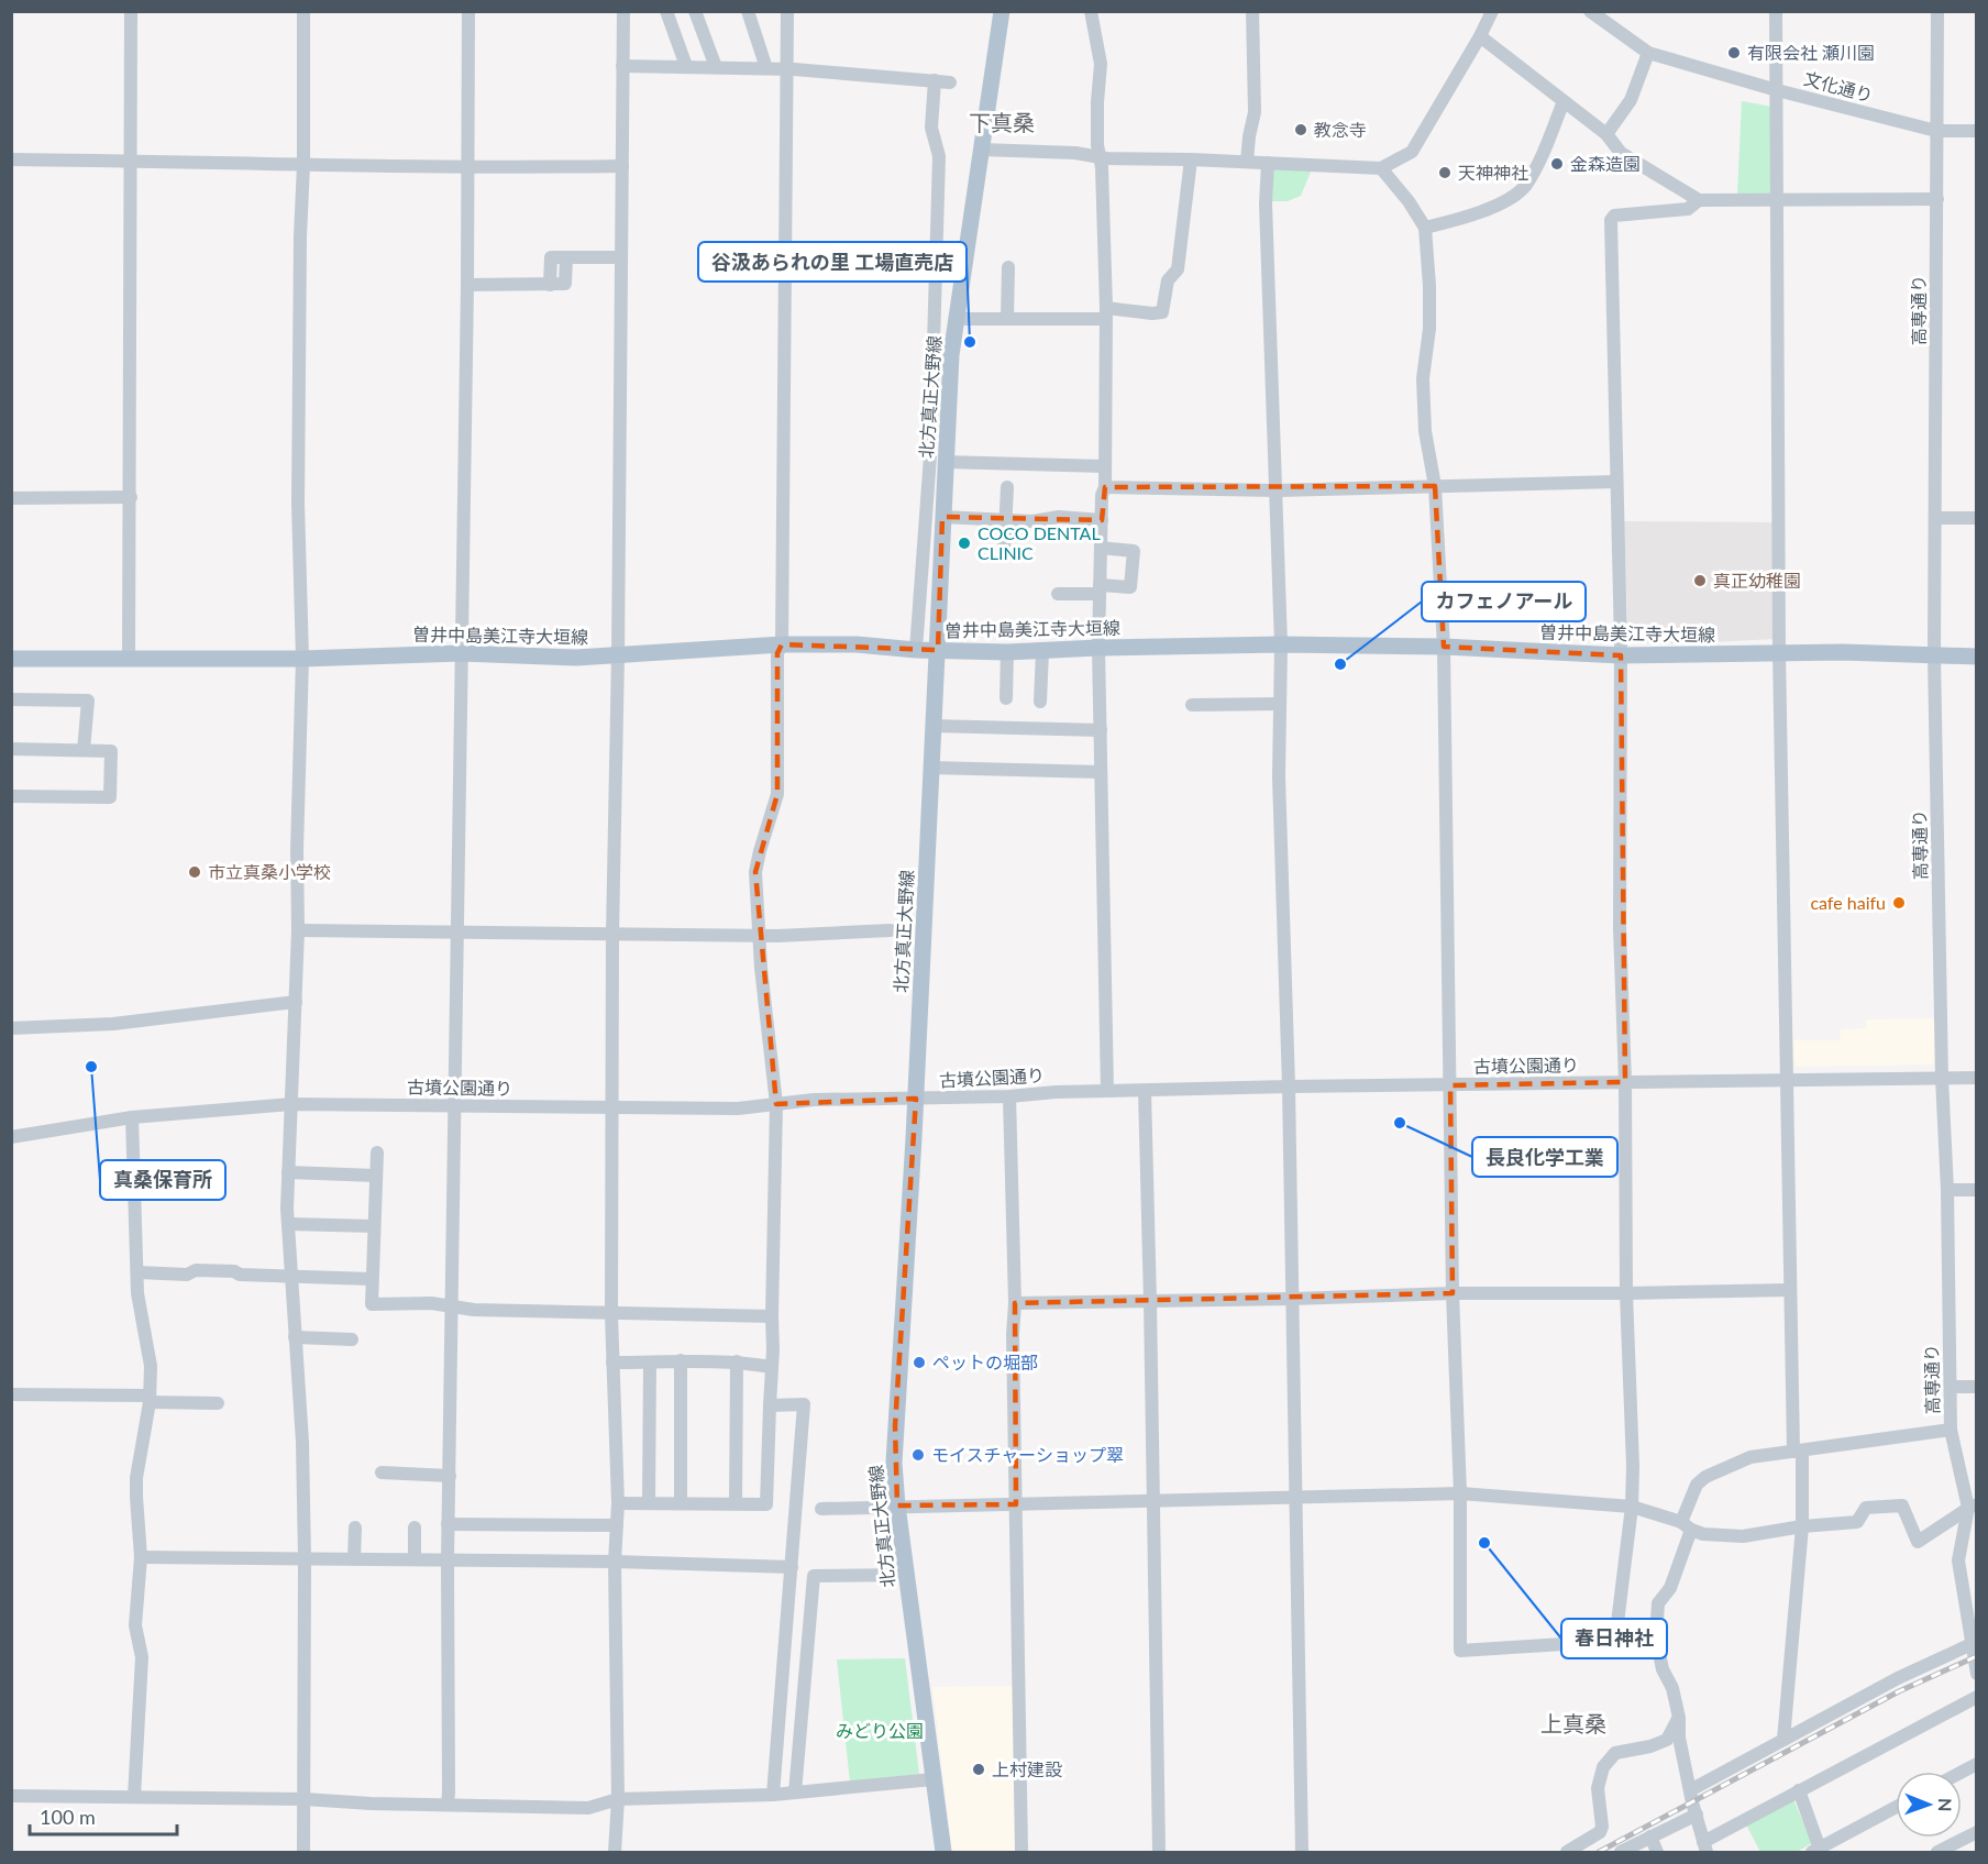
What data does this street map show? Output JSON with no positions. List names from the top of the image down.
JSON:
{
  "streets": {
    "main road": ["北方真正大野線", "曽井中島美江寺大垣線"],
    "street": ["文化通り", "高専通り", "古墳公園通り"]
  },
  "crossings": [
    ["文化通り", "高専通り"],
    ["高専通り", "曽井中島美江寺大垣線"],
    ["高専通り", "古墳公園通り"],
    ["北方真正大野線", "曽井中島美江寺大垣線"],
    ["北方真正大野線", "古墳公園通り"]
  ],
  "districts": ["下真桑", "上真桑"],
  "parks": ["みどり公園"],
  "places": [
    "有限会社 瀬川園",
    "教念寺",
    "金森造園",
    "天神神社",
    "谷汲あられの里 工場直売店",
    "COCO DENTAL CLINIC",
    "真正幼稚園",
    "カフェノアール",
    "市立真桑小学校",
    "cafe haifu",
    "真桑保育所",
    "長良化学工業",
    "ペットの堀部",
    "モイスチャーショップ翠",
    "春日神社",
    "上村建設"
  ],
  "scale_bar": "100 m",
  "north": "right"
}
